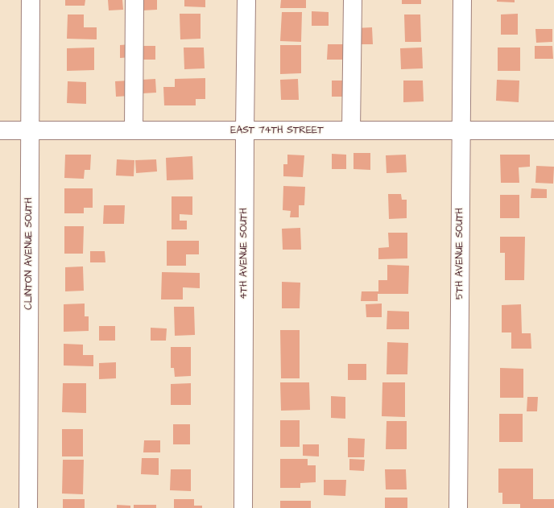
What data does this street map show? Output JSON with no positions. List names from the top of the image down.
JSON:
{
  "streets": {
    "street": [
      "EAST 74TH STREET",
      "CLINTON AVENUE SOUTH",
      "4TH AVENUE SOUTH",
      "5TH AVENUE SOUTH"
    ]
  },
  "crossings": [
    ["EAST 74TH STREET", "CLINTON AVENUE SOUTH"],
    ["EAST 74TH STREET", "4TH AVENUE SOUTH"],
    ["EAST 74TH STREET", "5TH AVENUE SOUTH"]
  ]
}
